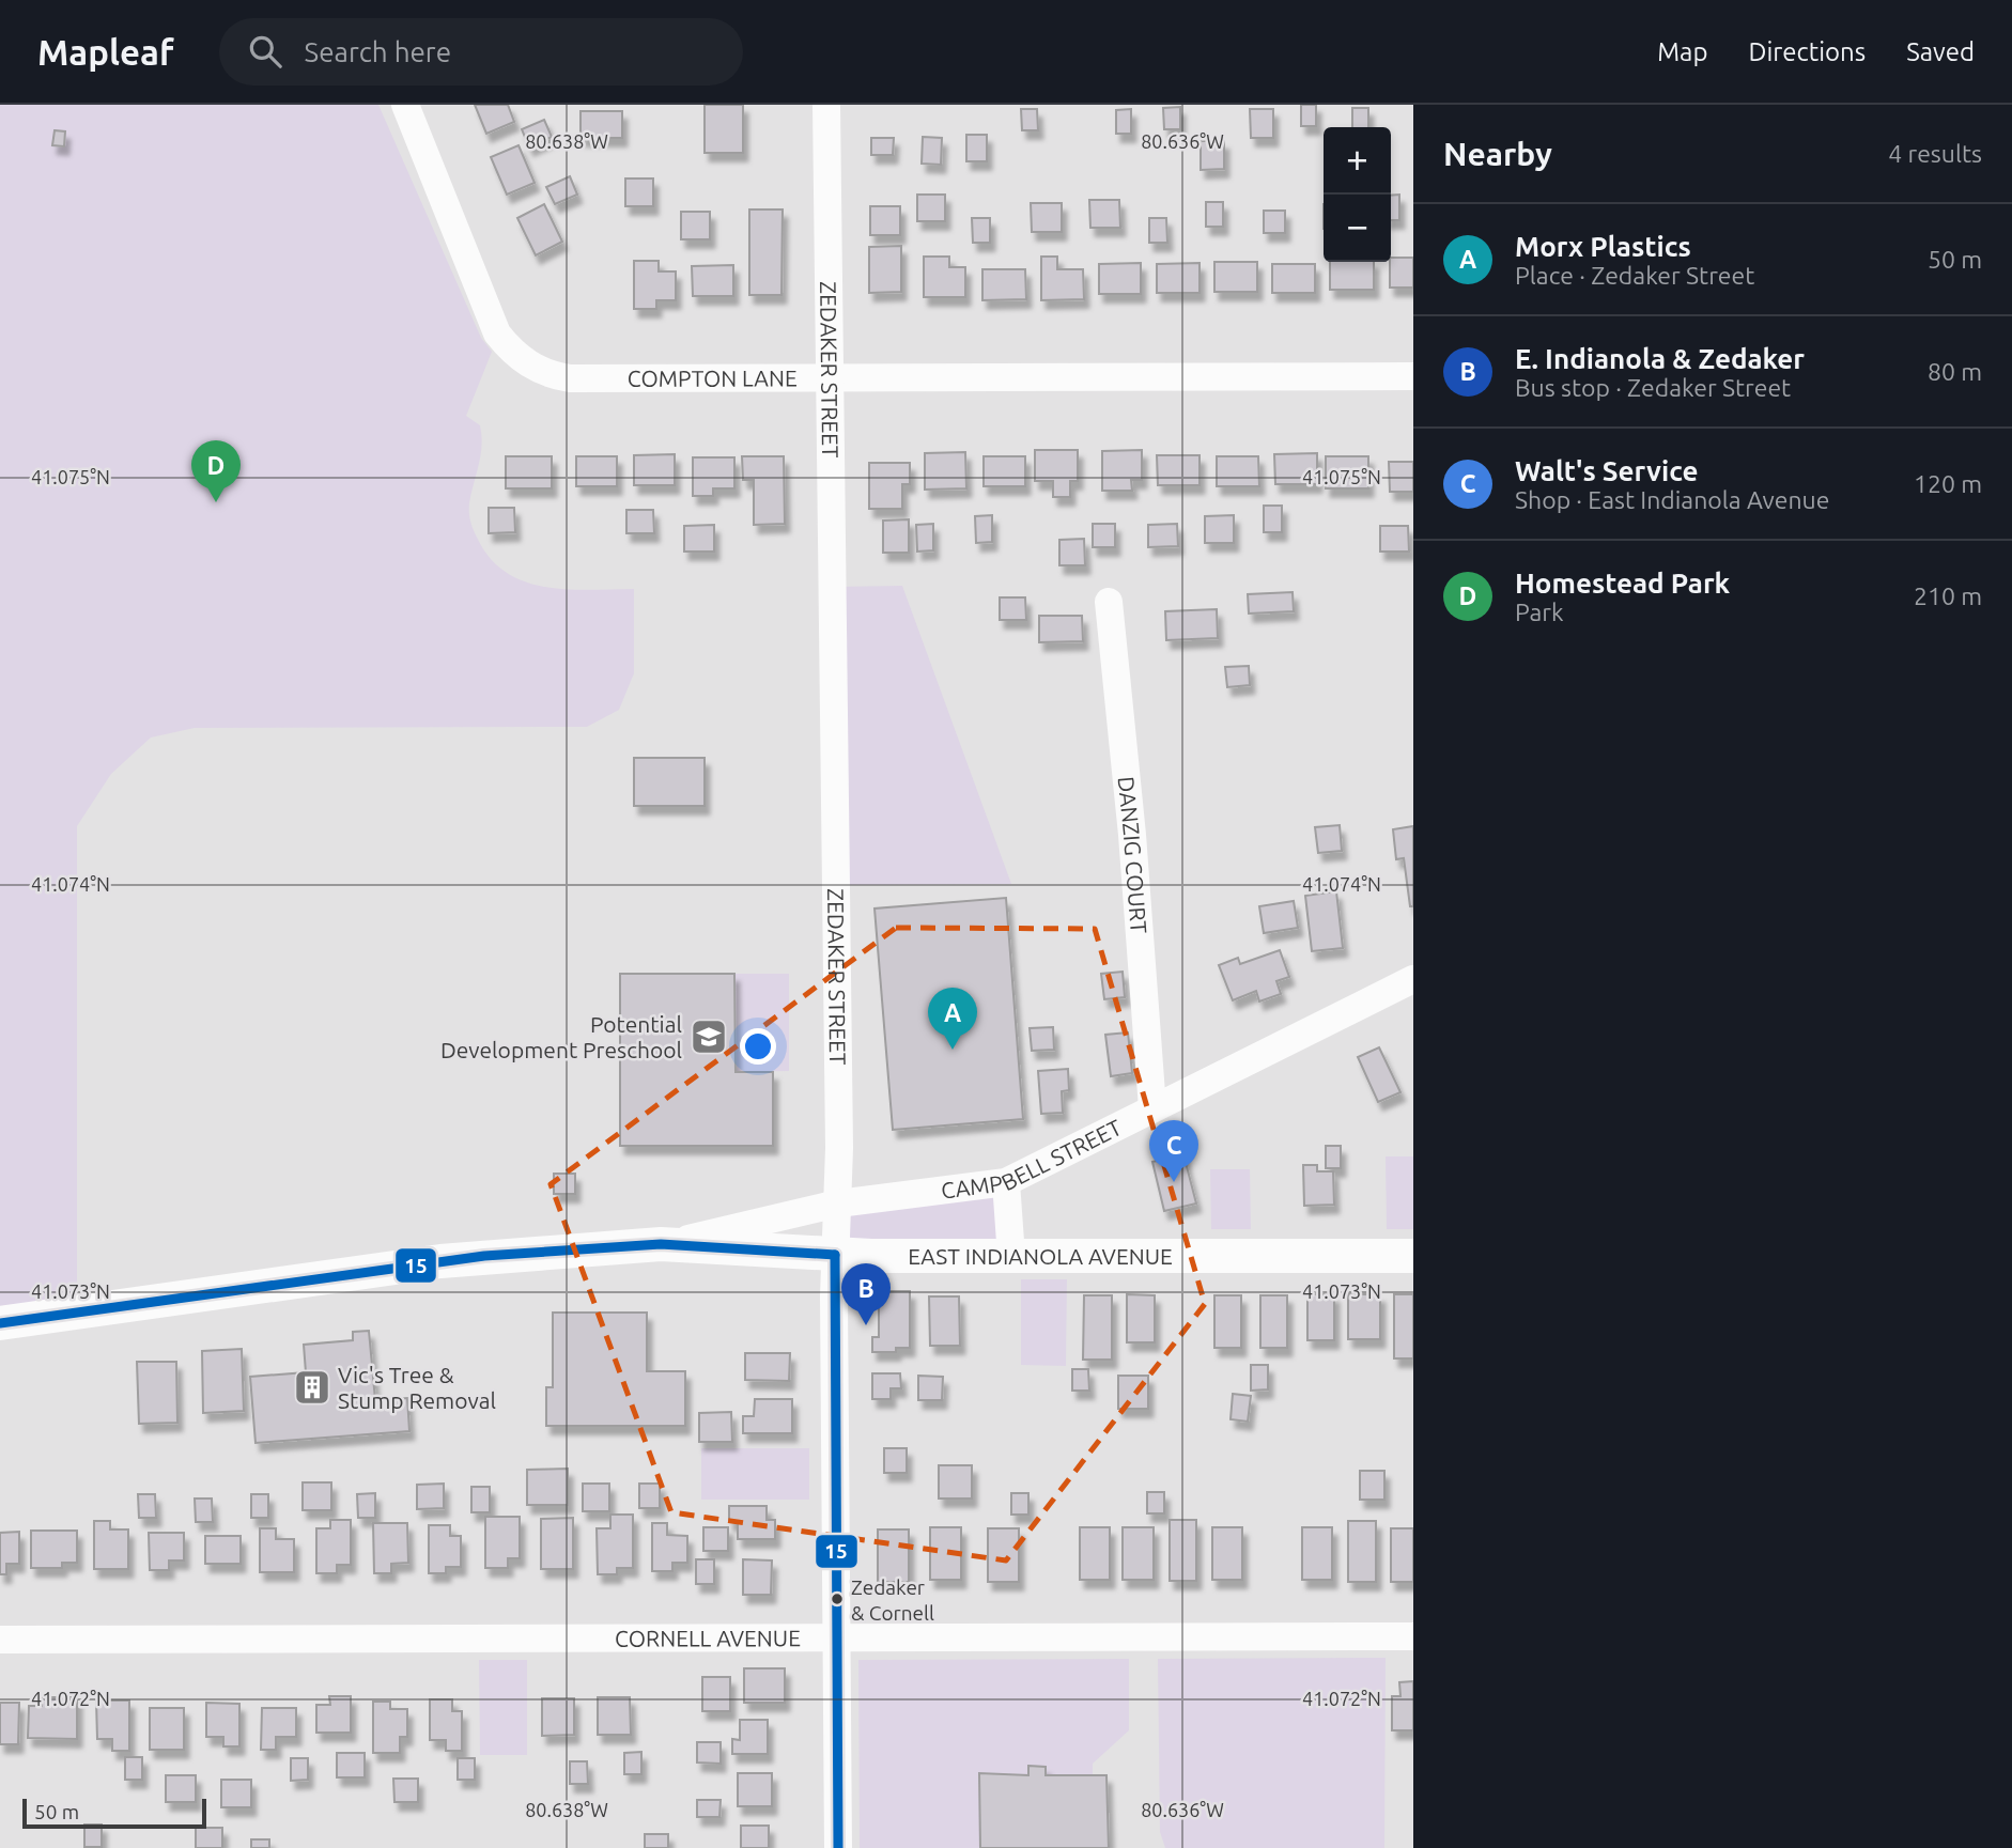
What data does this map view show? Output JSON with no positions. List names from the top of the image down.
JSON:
{
  "streets": {
    "street": [
      "ZEDAKER STREET",
      "COMPTON LANE",
      "DANZIG COURT",
      "CAMPBELL STREET",
      "EAST INDIANOLA AVENUE",
      "CORNELL AVENUE"
    ]
  },
  "crossings": [
    ["ZEDAKER STREET", "COMPTON LANE"],
    ["ZEDAKER STREET", "CAMPBELL STREET"],
    ["ZEDAKER STREET", "EAST INDIANOLA AVENUE"],
    ["ZEDAKER STREET", "CORNELL AVENUE"],
    ["DANZIG COURT", "CAMPBELL STREET"],
    ["CAMPBELL STREET", "EAST INDIANOLA AVENUE"]
  ],
  "places": {
    "school or university": ["Potential Development Preschool"],
    "building": ["Vic's Tree & Stump Removal"],
    "other": ["Zedaker & Cornell"]
  },
  "lines": ["transit line 15"],
  "scale_bar": "50 m",
  "page": {
    "header": "Mapleaf",
    "search": "Search here",
    "nav": ["Map", "Directions", "Saved"],
    "heading": ["Nearby", "4 results"],
    "map_buttons": ["+", "−"],
    "list": [
      {
        "mark": "A",
        "name": "Morx Plastics",
        "note": "Place · Zedaker Street",
        "value": "50 m"
      },
      {
        "mark": "B",
        "name": "E. Indianola & Zedaker",
        "note": "Bus stop · Zedaker Street",
        "value": "80 m"
      },
      {
        "mark": "C",
        "name": "Walt's Service",
        "note": "Shop · East Indianola Avenue",
        "value": "120 m"
      },
      {
        "mark": "D",
        "name": "Homestead Park",
        "note": "Park",
        "value": "210 m"
      }
    ],
    "pins": [
      "D",
      "A",
      "C",
      "B"
    ],
    "scale": "50 m"
  },
  "coordinates": [
    "80.638°W",
    "80.636°W",
    "41.075°N",
    "41.074°N",
    "41.073°N",
    "41.072°N"
  ]
}
